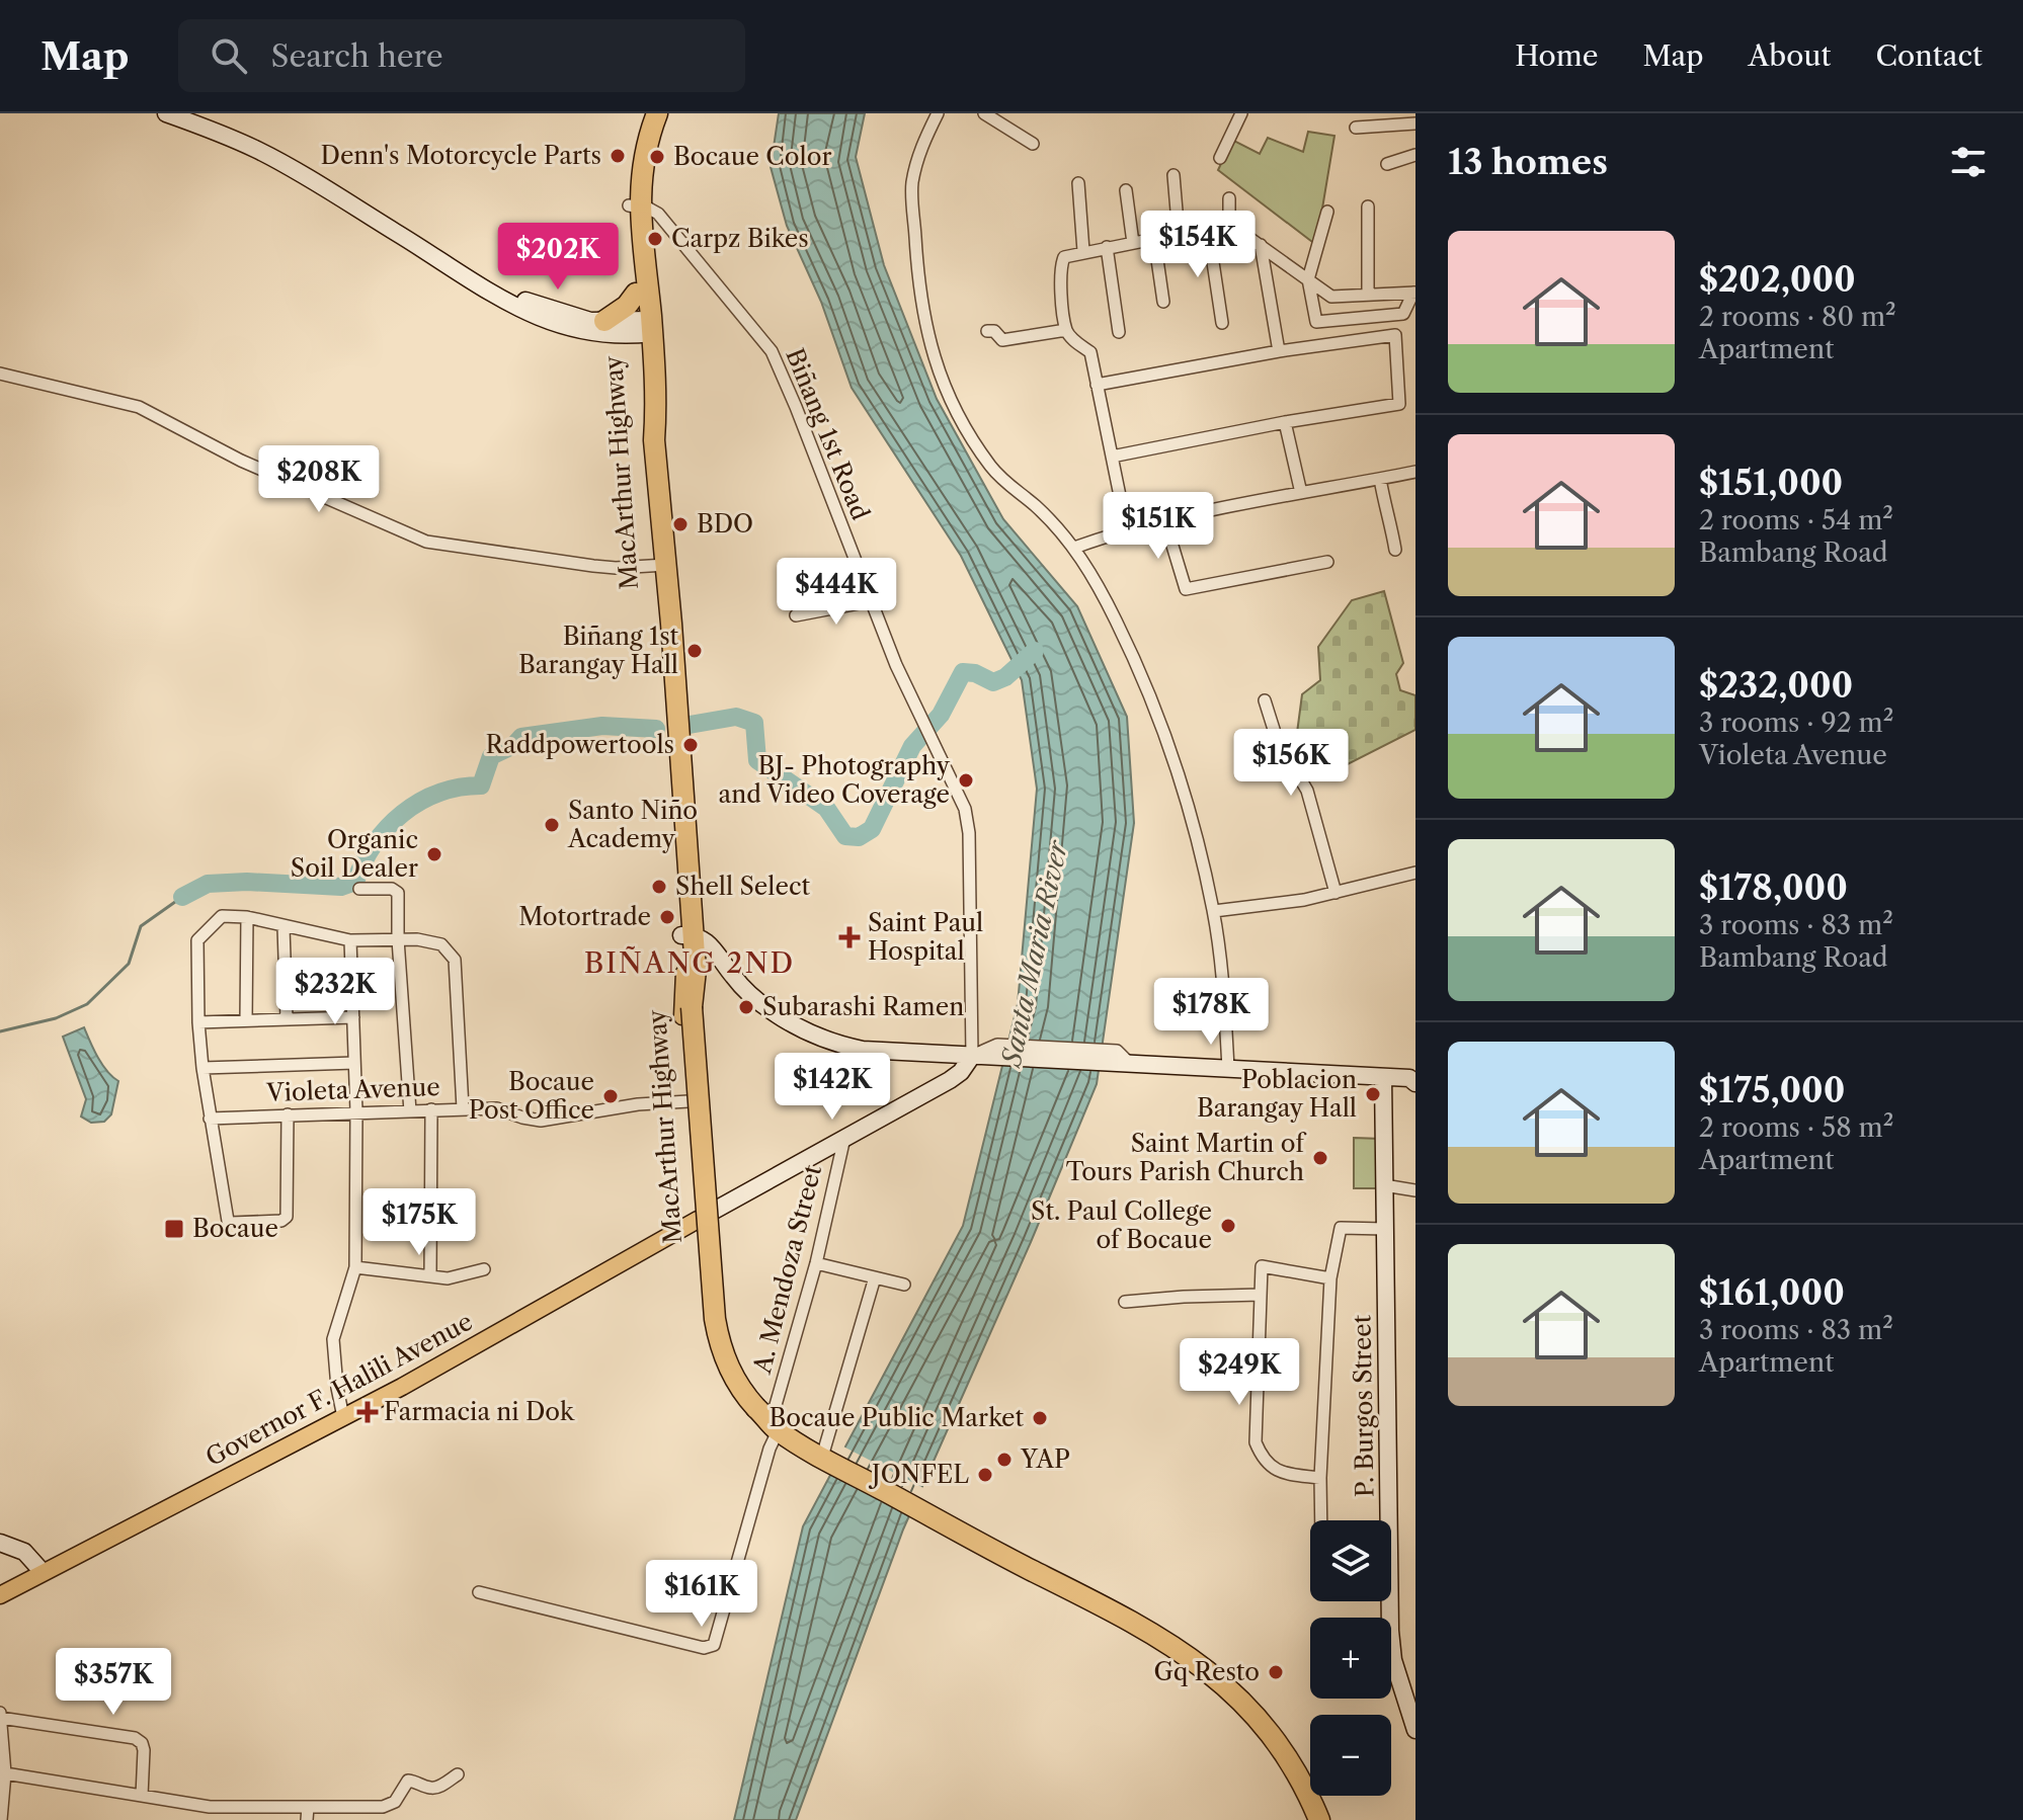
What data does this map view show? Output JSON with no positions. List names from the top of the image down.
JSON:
{
  "streets": {
    "highway": ["MacArthur Highway"],
    "main road": ["Governor F. Halili Avenue", "P. Burgos Street"],
    "street": ["Biñang 1st Road", "Violeta Avenue", "A. Mendoza Street"]
  },
  "crossings": [
    ["Biñang 1st Road", "MacArthur Highway"],
    ["MacArthur Highway", "Violeta Avenue"],
    ["MacArthur Highway", "A. Mendoza Street"],
    ["MacArthur Highway", "Governor F. Halili Avenue"]
  ],
  "districts": ["BIÑANG 2ND"],
  "water": ["Santa Maria River"],
  "places": {
    "other": [
      "Denn's Motorcycle Parts",
      "Bocaue Color",
      "Carpz Bikes",
      "BDO",
      "Biñang 1st Barangay Hall",
      "Raddpowertools",
      "BJ- Photography and Video Coverage",
      "Santo Niño Academy",
      "Organic Soil Dealer",
      "Shell Select",
      "Motortrade",
      "Subarashi Ramen",
      "Poblacion Barangay Hall",
      "Bocaue Post Office",
      "Saint Martin of Tours Parish Church",
      "St. Paul College of Bocaue",
      "Bocaue Public Market",
      "YAP",
      "JONFEL",
      "Gq Resto"
    ],
    "health": ["Saint Paul Hospital", "Farmacia ni Dok"],
    "transit": ["Bocaue"]
  },
  "page": {
    "header": "Map",
    "search": "Search here",
    "nav": [
      "Home",
      "Map",
      "About",
      "Contact"
    ],
    "heading": "13 homes",
    "price": [
      "$154K",
      "$202K",
      "$208K",
      "$151K",
      "$444K",
      "$156K",
      "$232K",
      "$178K",
      "$142K",
      "$175K",
      "$249K",
      "$161K",
      "$357K"
    ],
    "list": [
      {
        "name": "$202,000",
        "note": "2 rooms · 80 m² · Apartment"
      },
      {
        "name": "$151,000",
        "note": "2 rooms · 54 m² · Bambang Road"
      },
      {
        "name": "$232,000",
        "note": "3 rooms · 92 m² · Violeta Avenue"
      },
      {
        "name": "$178,000",
        "note": "3 rooms · 83 m² · Bambang Road"
      },
      {
        "name": "$175,000",
        "note": "2 rooms · 58 m² · Apartment"
      },
      {
        "name": "$161,000",
        "note": "3 rooms · 83 m² · Apartment"
      }
    ],
    "map_buttons": ["+", "−"]
  }
}
